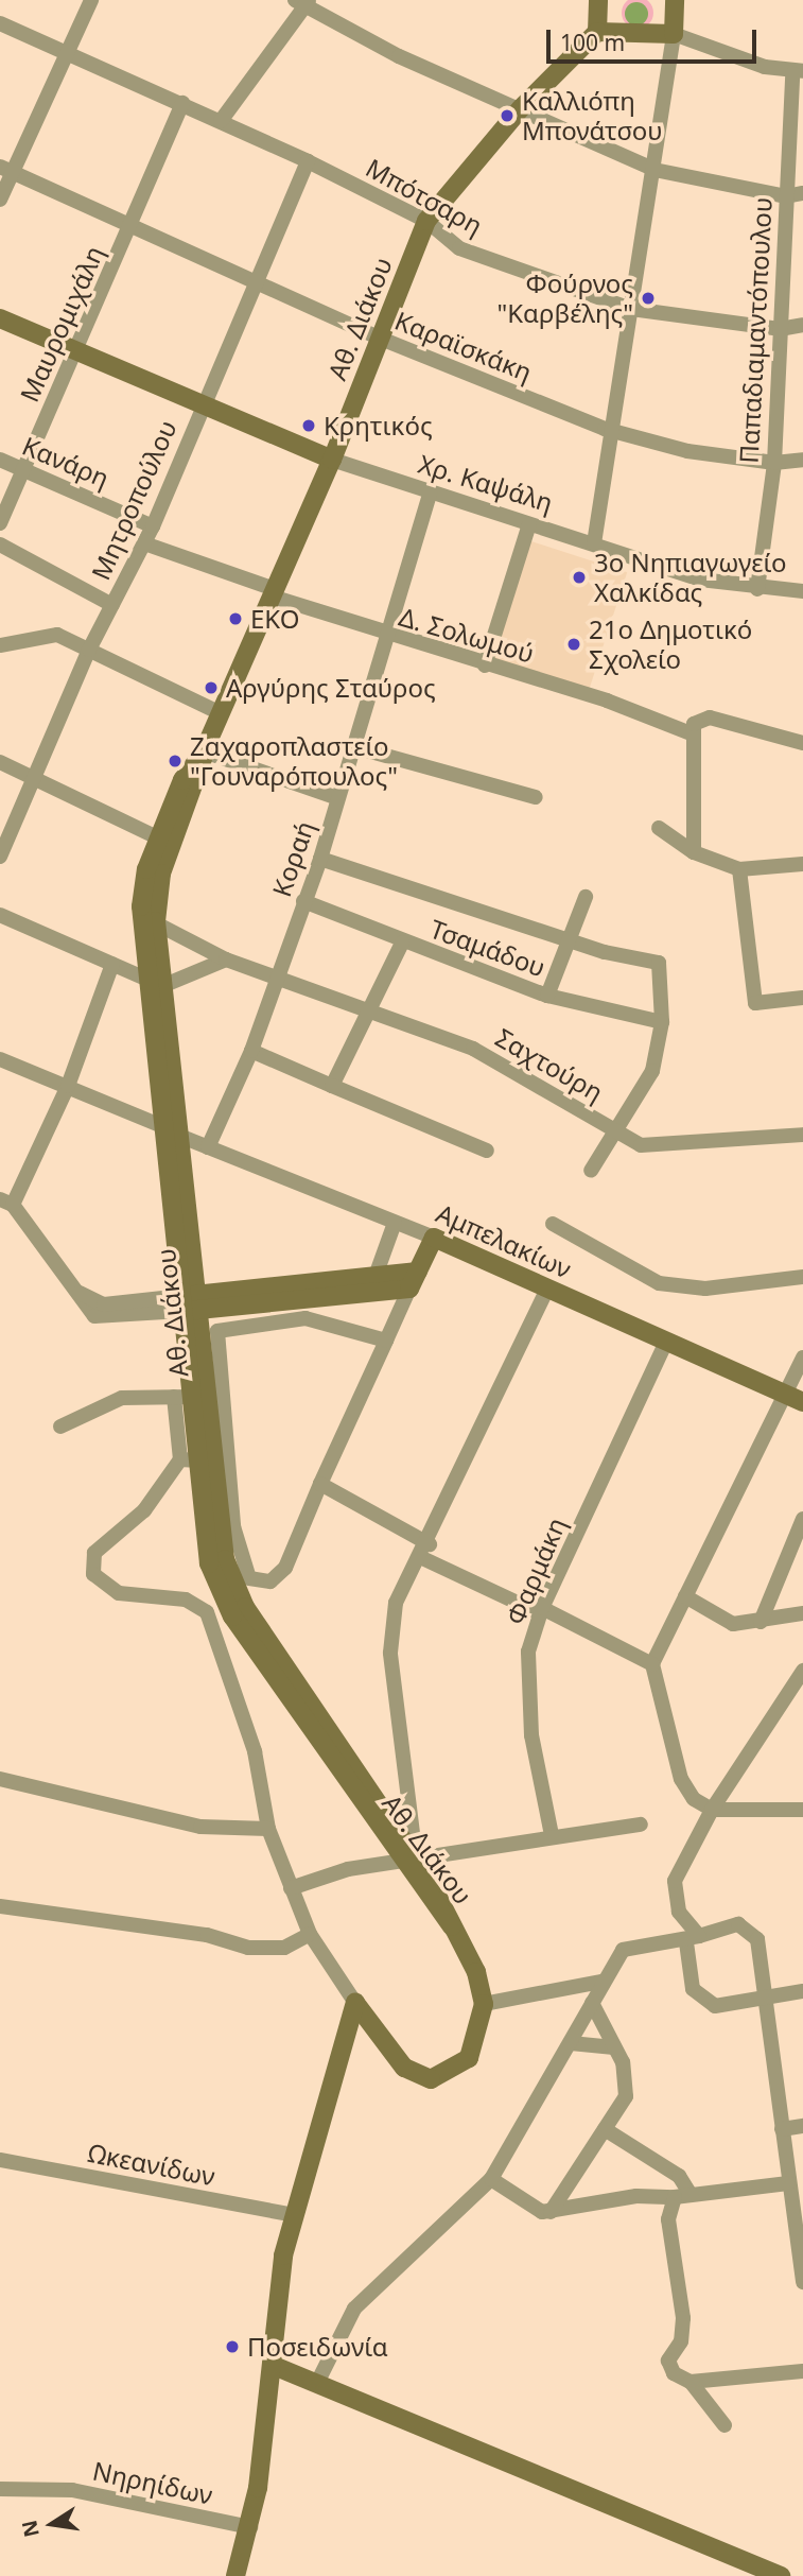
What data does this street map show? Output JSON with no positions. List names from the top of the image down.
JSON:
{
  "streets": {
    "street": [
      "Μπότσαρη",
      "Αθ. Διάκου",
      "Μαυρομιχάλη",
      "Παπαδιαμαντόπουλου",
      "Καραϊσκάκη",
      "Κανάρη",
      "Χρ. Καψάλη",
      "Μητροπούλου",
      "Δ. Σολωμού",
      "Κοραή",
      "Τσαμάδου",
      "Σαχτούρη",
      "Αμπελακίων",
      "Φαρμάκη",
      "Ωκεανίδων",
      "Νηρηίδων"
    ]
  },
  "crossings": [
    ["Μπότσαρη", "Αθ. Διάκου"],
    ["Μπότσαρη", "Μαυρομιχάλη"],
    ["Μπότσαρη", "Παπαδιαμαντόπουλου"],
    ["Μπότσαρη", "Μητροπούλου"],
    ["Αθ. Διάκου", "Καραϊσκάκη"],
    ["Αθ. Διάκου", "Χρ. Καψάλη"],
    ["Αθ. Διάκου", "Δ. Σολωμού"],
    ["Αθ. Διάκου", "Σαχτούρη"],
    ["Αθ. Διάκου", "Αμπελακίων"],
    ["Μαυρομιχάλη", "Καραϊσκάκη"],
    ["Μαυρομιχάλη", "Κανάρη"],
    ["Μαυρομιχάλη", "Χρ. Καψάλη"],
    ["Παπαδιαμαντόπουλου", "Καραϊσκάκη"],
    ["Παπαδιαμαντόπουλου", "Χρ. Καψάλη"],
    ["Καραϊσκάκη", "Μητροπούλου"],
    ["Κανάρη", "Μητροπούλου"],
    ["Χρ. Καψάλη", "Μητροπούλου"],
    ["Χρ. Καψάλη", "Κοραή"],
    ["Δ. Σολωμού", "Κοραή"],
    ["Κοραή", "Τσαμάδου"],
    ["Κοραή", "Σαχτούρη"],
    ["Κοραή", "Αμπελακίων"],
    ["Αμπελακίων", "Φαρμάκη"]
  ],
  "places": [
    "Καλλιόπη Μπονάτσου",
    "Φούρνος \"Καρβέλης\"",
    "Κρητικός",
    "3ο Νηπιαγωγείο Χαλκίδας",
    "ΕΚΟ",
    "21ο Δημοτικό Σχολείο",
    "Αργύρης Σταύρος",
    "Ζαχαροπλαστείο \"Γουναρόπουλος\"",
    "Ποσειδωνία"
  ],
  "scale_bar": "100 m",
  "north": "left"
}
